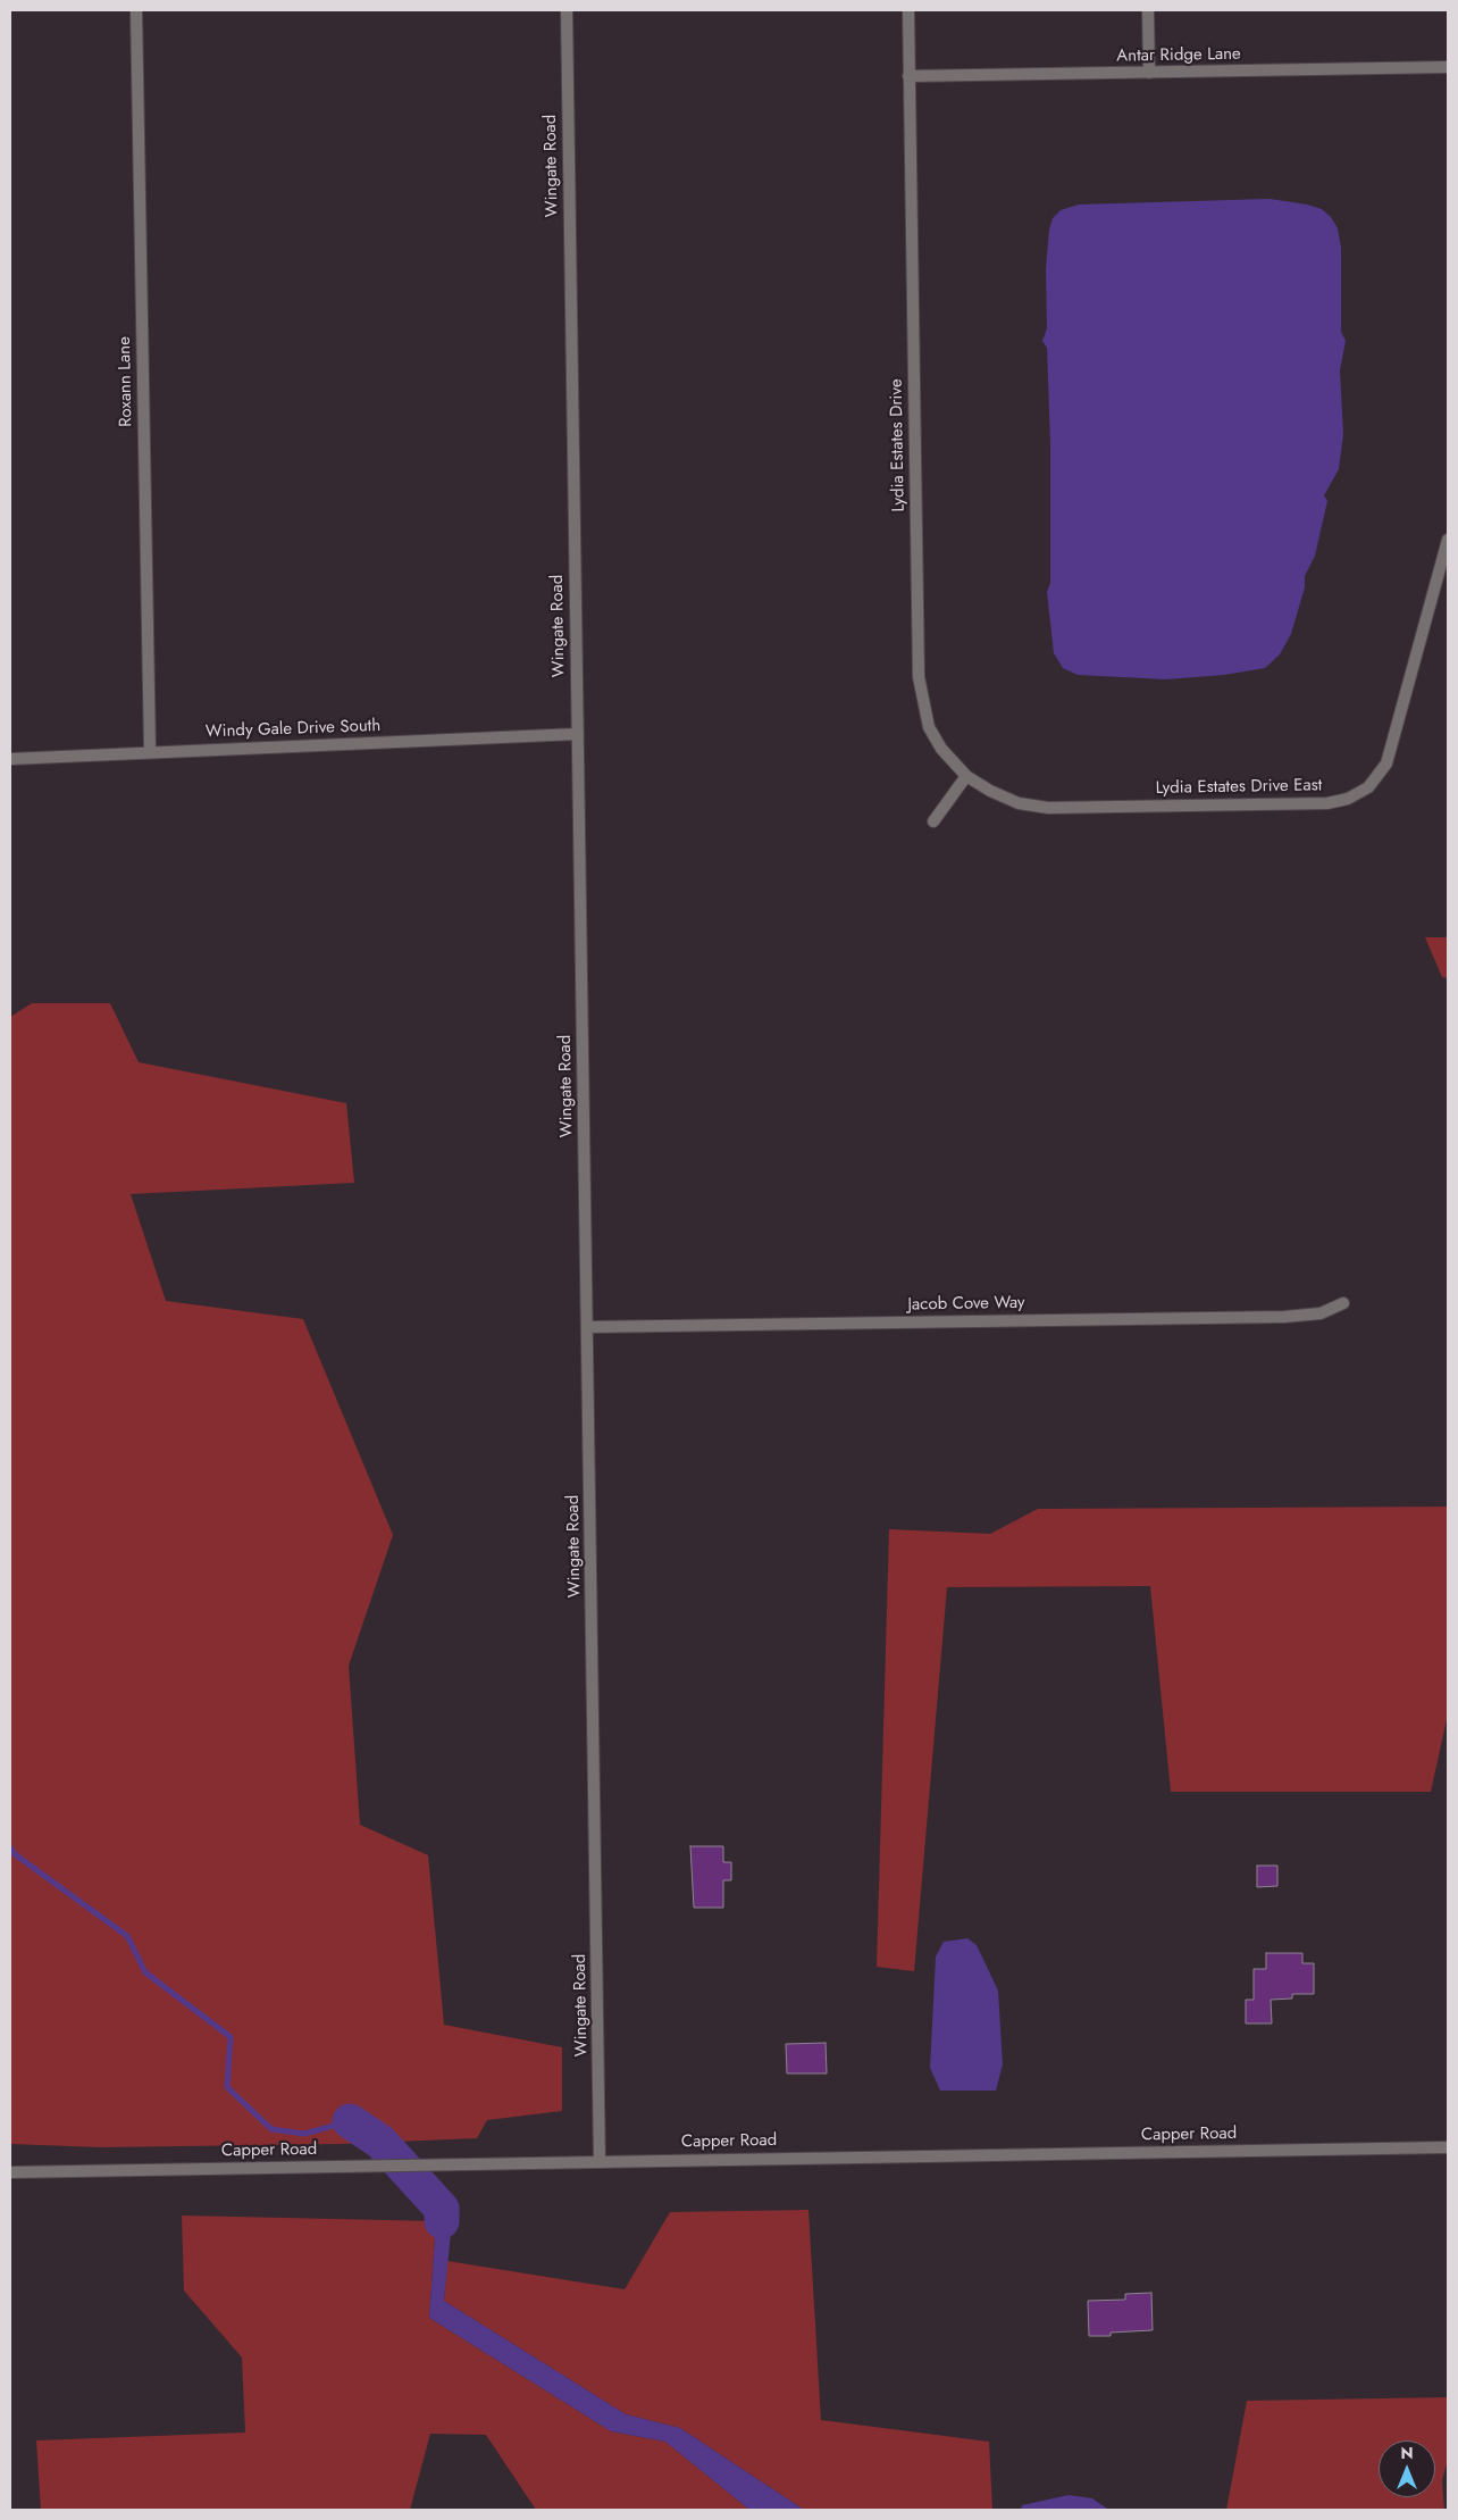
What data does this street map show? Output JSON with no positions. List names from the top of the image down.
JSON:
{
  "streets": {
    "street": [
      "Antar Ridge Lane",
      "Wingate Road",
      "Roxann Lane",
      "Lydia Estates Drive",
      "Windy Gale Drive South",
      "Lydia Estates Drive East",
      "Jacob Cove Way",
      "Capper Road"
    ]
  },
  "crossings": [
    ["Antar Ridge Lane", "Lydia Estates Drive"],
    ["Wingate Road", "Windy Gale Drive South"],
    ["Wingate Road", "Jacob Cove Way"],
    ["Wingate Road", "Capper Road"],
    ["Roxann Lane", "Windy Gale Drive South"],
    ["Lydia Estates Drive", "Lydia Estates Drive East"]
  ],
  "north": "top"
}
